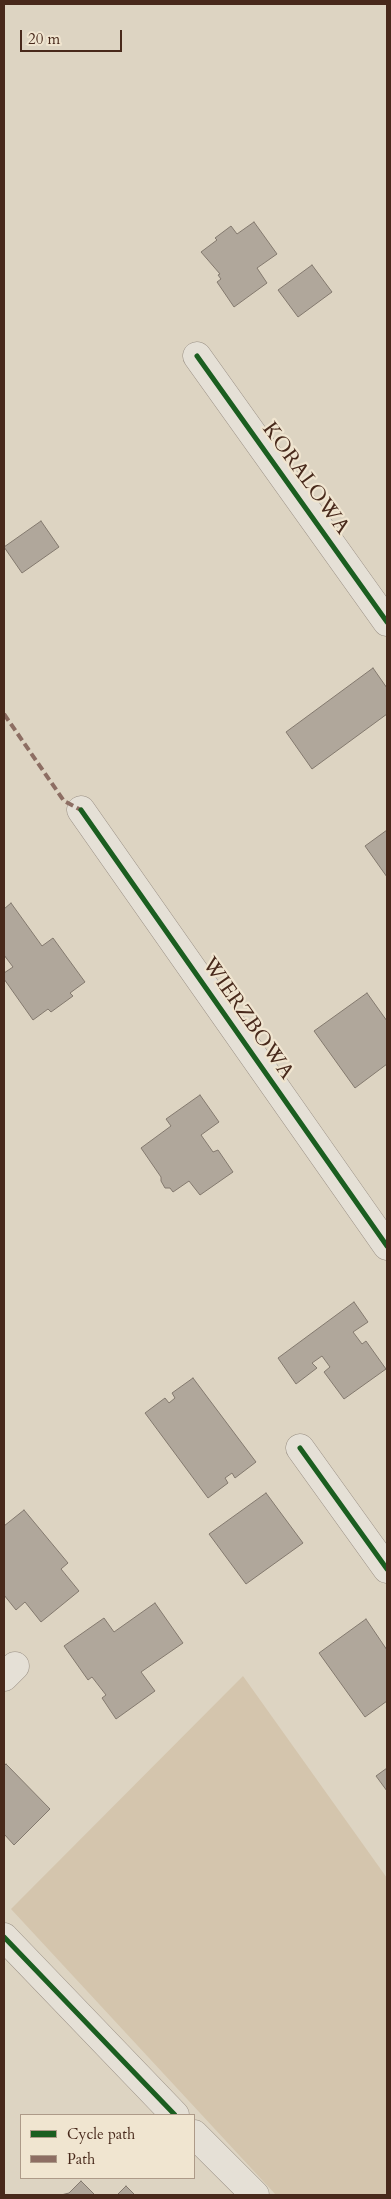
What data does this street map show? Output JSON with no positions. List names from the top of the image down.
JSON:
{
  "streets": {
    "street": ["KORALOWA", "WIERZBOWA"]
  },
  "legend": ["Cycle path", "Path"],
  "scale_bar": "20 m"
}
